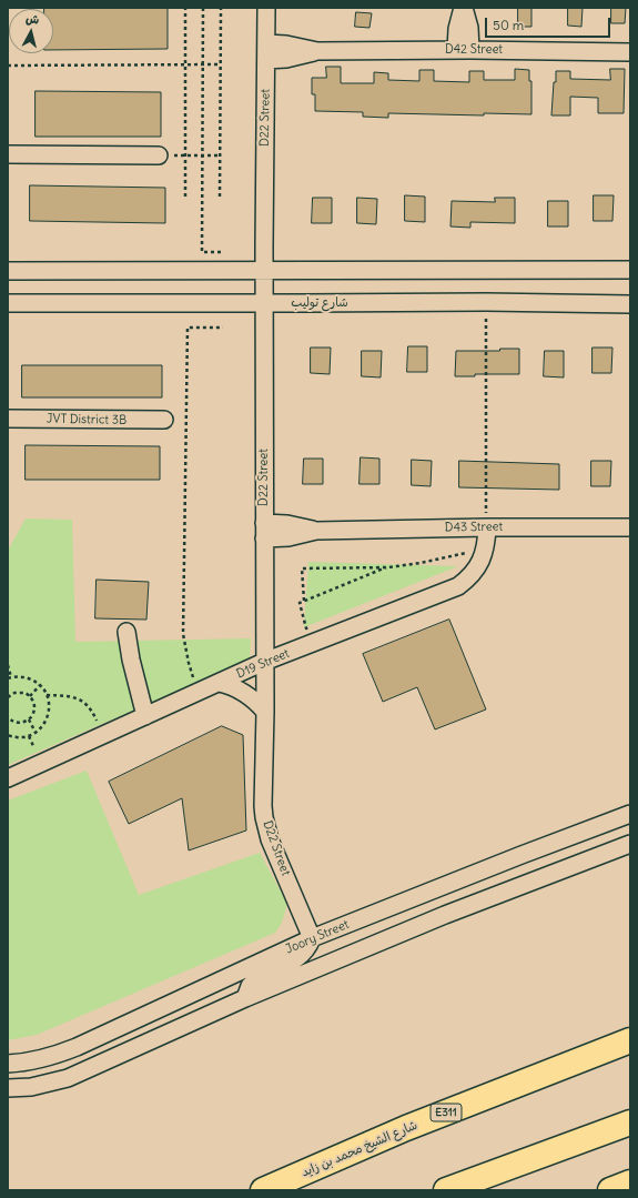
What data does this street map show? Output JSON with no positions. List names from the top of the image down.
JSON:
{
  "streets": {
    "highway": ["E311", "شارع الشيخ محمد بن زايد"],
    "street": [
      "D42 Street",
      "D22 Street",
      "شارع توليب",
      "JVT District 3B",
      "D43 Street",
      "D19 Street",
      "Joory Street"
    ]
  },
  "crossings": [
    ["D42 Street", "D22 Street"],
    ["D22 Street", "شارع توليب"],
    ["D22 Street", "D43 Street"],
    ["D22 Street", "D19 Street"],
    ["D22 Street", "Joory Street"],
    ["D43 Street", "D19 Street"]
  ],
  "scale_bar": "50 m",
  "north": "top"
}
